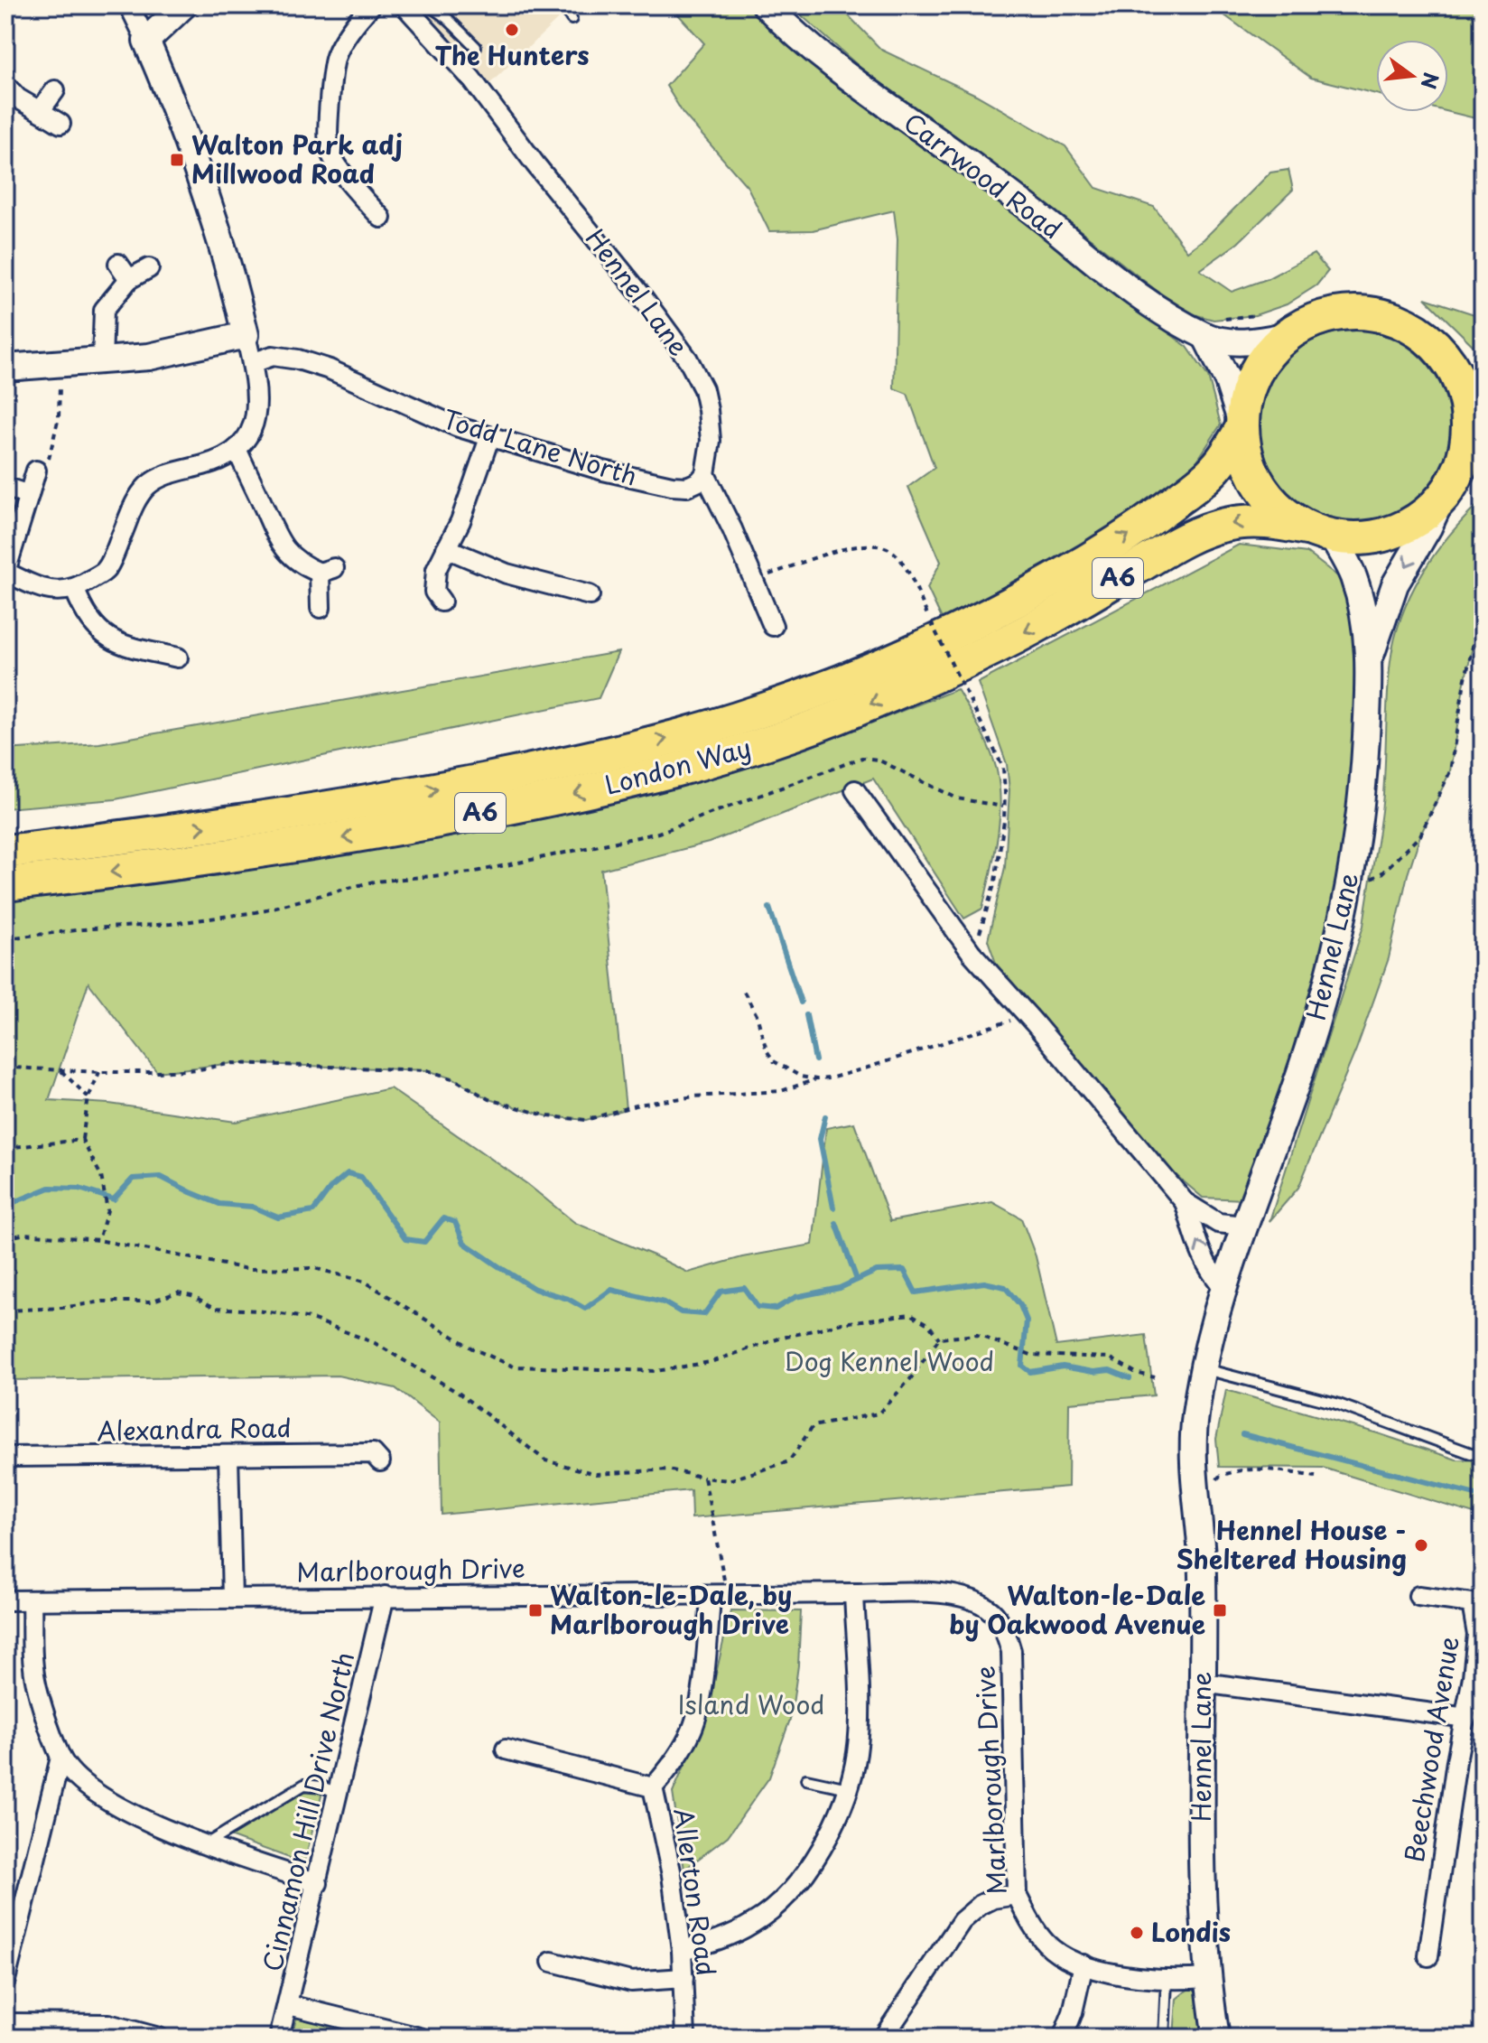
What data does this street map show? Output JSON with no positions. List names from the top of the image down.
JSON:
{
  "streets": {
    "highway": ["A6", "London Way"],
    "main road": ["Carrwood Road", "Hennel Lane"],
    "street": [
      "Todd Lane North",
      "Alexandra Road",
      "Marlborough Drive",
      "Beechwood Avenue",
      "Cinnamon Hill Drive North",
      "Allerton Road"
    ]
  },
  "crossings": [
    ["Carrwood Road", "Hennel Lane"],
    ["Carrwood Road", "A6"],
    ["Carrwood Road", "London Way"],
    ["Hennel Lane", "Todd Lane North"],
    ["Hennel Lane", "A6"],
    ["Hennel Lane", "London Way"],
    ["Hennel Lane", "Marlborough Drive"],
    ["A6", "London Way"],
    ["Marlborough Drive", "Cinnamon Hill Drive North"],
    ["Marlborough Drive", "Allerton Road"]
  ],
  "parks": ["Dog Kennel Wood", "Island Wood"],
  "places": {
    "other": ["The Hunters", "Hennel House - Sheltered Housing", "Londis"],
    "transit": ["Walton Park adj Millwood Road", "Walton-le-Dale, by Marlborough Drive", "Walton-le-Dale by Oakwood Avenue"]
  },
  "north": "right"
}
